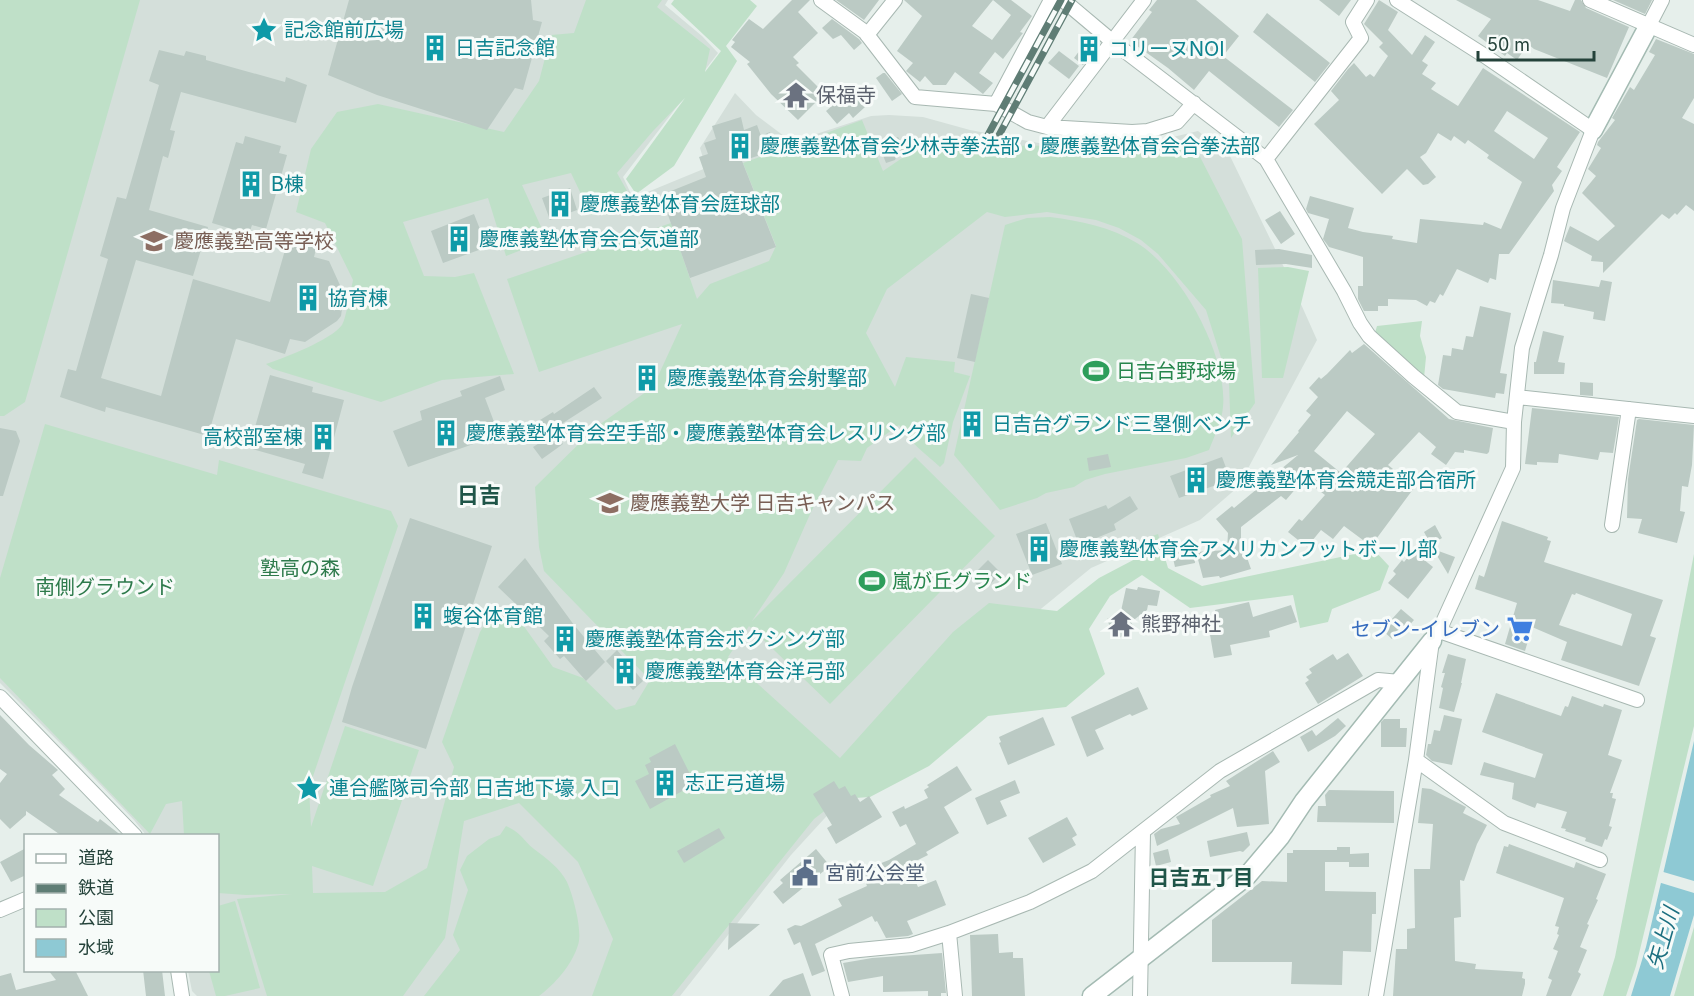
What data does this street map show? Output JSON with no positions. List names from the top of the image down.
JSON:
{
  "districts": ["日吉", "日吉五丁目"],
  "water": ["矢上川"],
  "parks": ["塾高の森", "南側グラウンド"],
  "places": {
    "place": ["記念館前広場", "連合艦隊司令部 日吉地下壕 入口"],
    "building": [
      "日吉記念館",
      "コリーヌNOI",
      "慶應義塾体育会少林寺拳法部・慶應義塾体育会合拳法部",
      "B棟",
      "慶應義塾体育会庭球部",
      "慶應義塾体育会合気道部",
      "協育棟",
      "慶應義塾体育会射撃部",
      "日吉台グランド三塁側ベンチ",
      "慶應義塾体育会空手部・慶應義塾体育会レスリング部",
      "高校部室棟",
      "慶應義塾体育会競走部合宿所",
      "慶應義塾体育会アメリカンフットボール部",
      "蝮谷体育館",
      "慶應義塾体育会ボクシング部",
      "慶應義塾体育会洋弓部",
      "志正弓道場"
    ],
    "temple": ["保福寺", "熊野神社"],
    "school or university": ["慶應義塾高等学校", "慶應義塾大学 日吉キャンパス"],
    "sports": ["日吉台野球場", "嵐が丘グランド"],
    "supermarket": ["セブン-イレブン"],
    "public building": ["宮前公会堂"]
  },
  "legend": [
    "道路",
    "鉄道",
    "公園",
    "水域"
  ],
  "scale_bar": "50 m"
}
